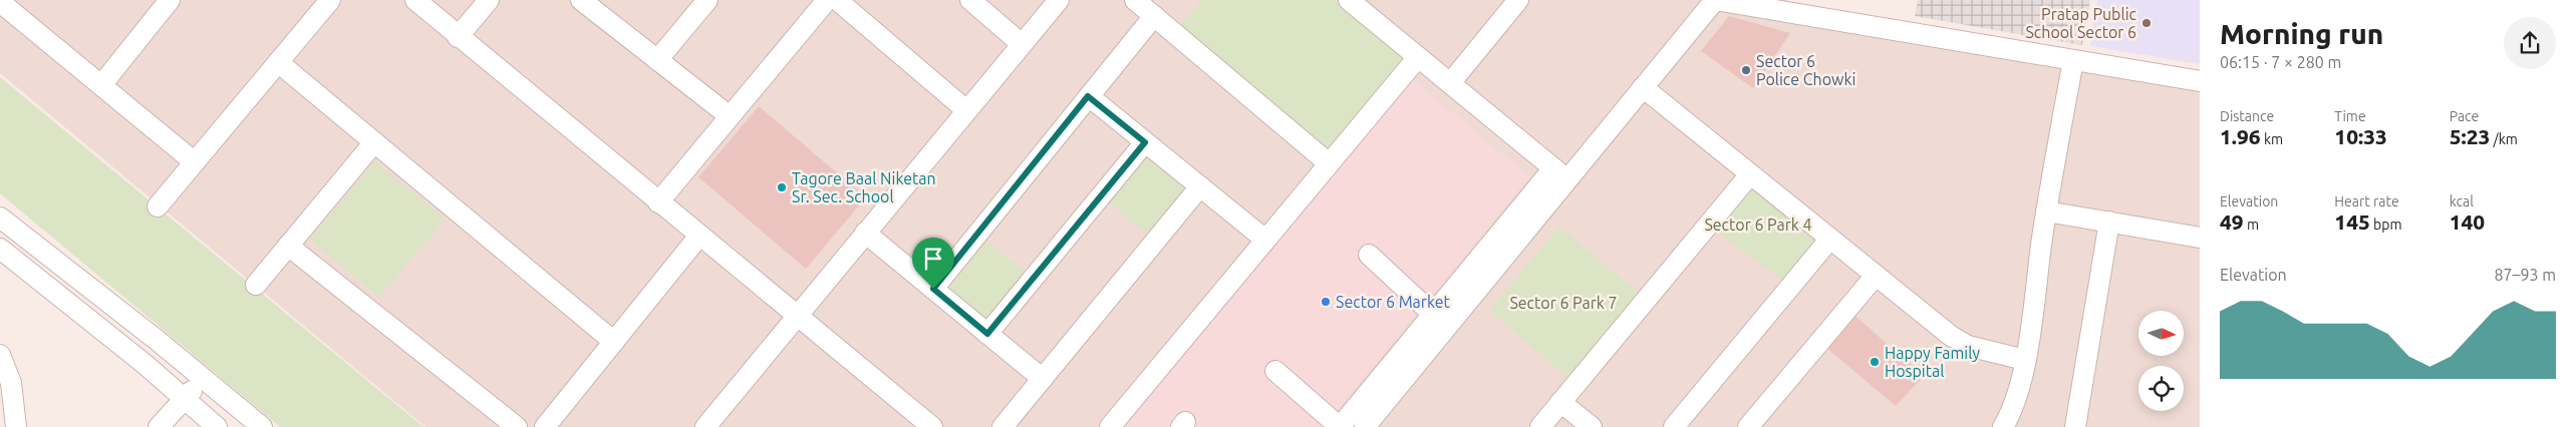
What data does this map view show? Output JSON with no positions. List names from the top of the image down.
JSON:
{
  "parks": ["Sector 6 Park 4", "Sector 6 Park 7"],
  "places": [
    "Pratap Public School Sector 6",
    "Sector 6 Police Chowki",
    "Tagore Baal Niketan Sr. Sec. School",
    "Sector 6 Market",
    "Happy Family Hospital"
  ],
  "north": "right",
  "page": {
    "heading": ["Morning run", "06:15 · 7 × 280 m"],
    "stats": [
      ["Distance", "1.96 km"],
      ["Time", "10:33"],
      ["Pace", "5:23 /km"],
      ["Elevation", "49 m"],
      ["Heart rate", "145 bpm"],
      ["kcal", "140"]
    ],
    "chart": ["Elevation", "87–93 m"]
  }
}
